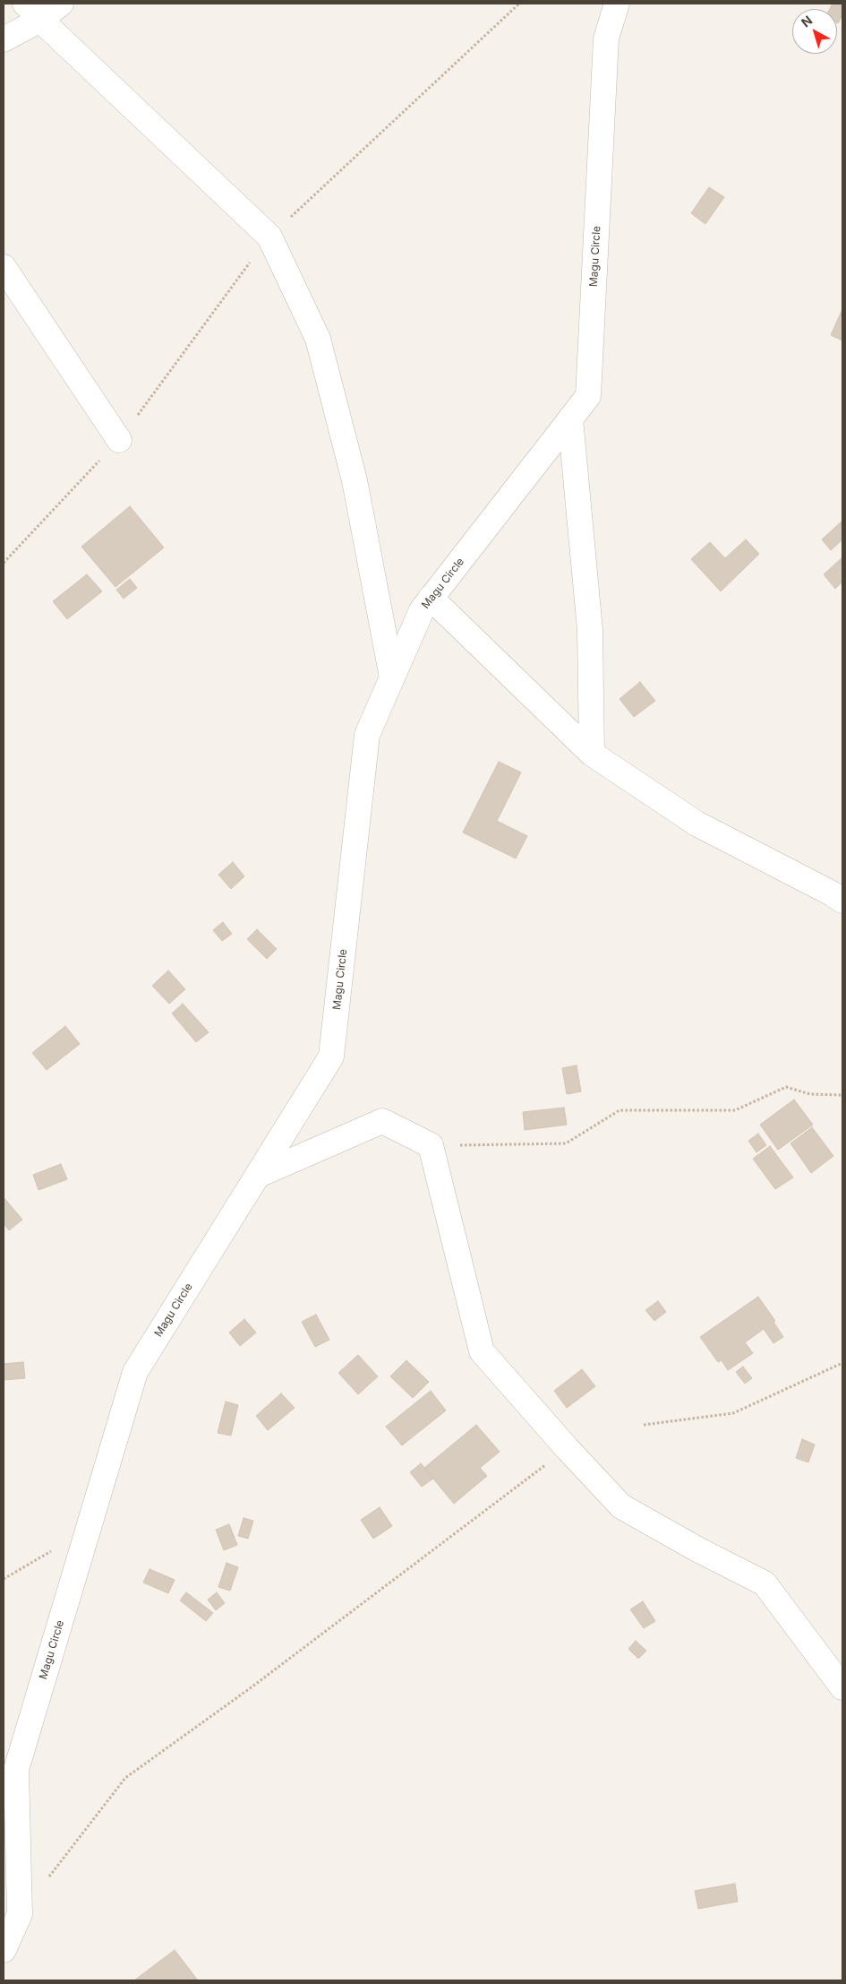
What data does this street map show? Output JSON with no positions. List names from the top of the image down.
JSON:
{
  "streets": {
    "street": ["Magu Circle"]
  },
  "north": "top left"
}
